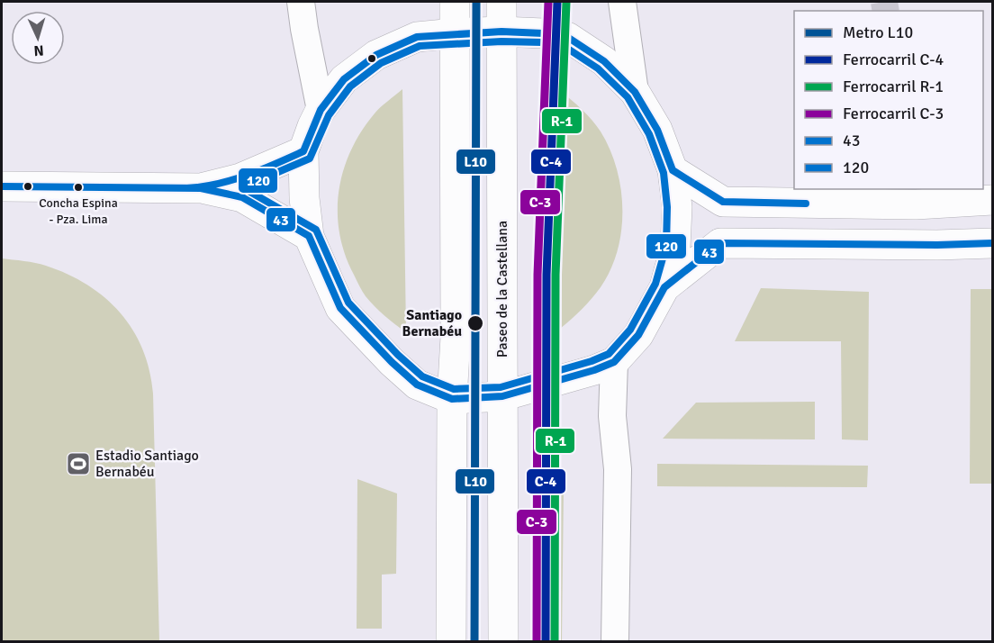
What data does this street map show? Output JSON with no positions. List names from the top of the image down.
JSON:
{
  "streets": {
    "main road": ["Paseo de la Castellana"]
  },
  "places": {
    "other": ["Concha Espina - Pza. Lima", "Santiago Bernabéu"],
    "sports": ["Estadio Santiago Bernabéu"]
  },
  "lines": [
    "metro line L10",
    "rail line C-4",
    "rail line R-1",
    "rail line C-3",
    "transit line 43",
    "transit line 120"
  ],
  "legend": [
    "Metro L10",
    "Ferrocarril C-4",
    "Ferrocarril R-1",
    "Ferrocarril C-3",
    "43",
    "120"
  ],
  "north": "bottom"
}
